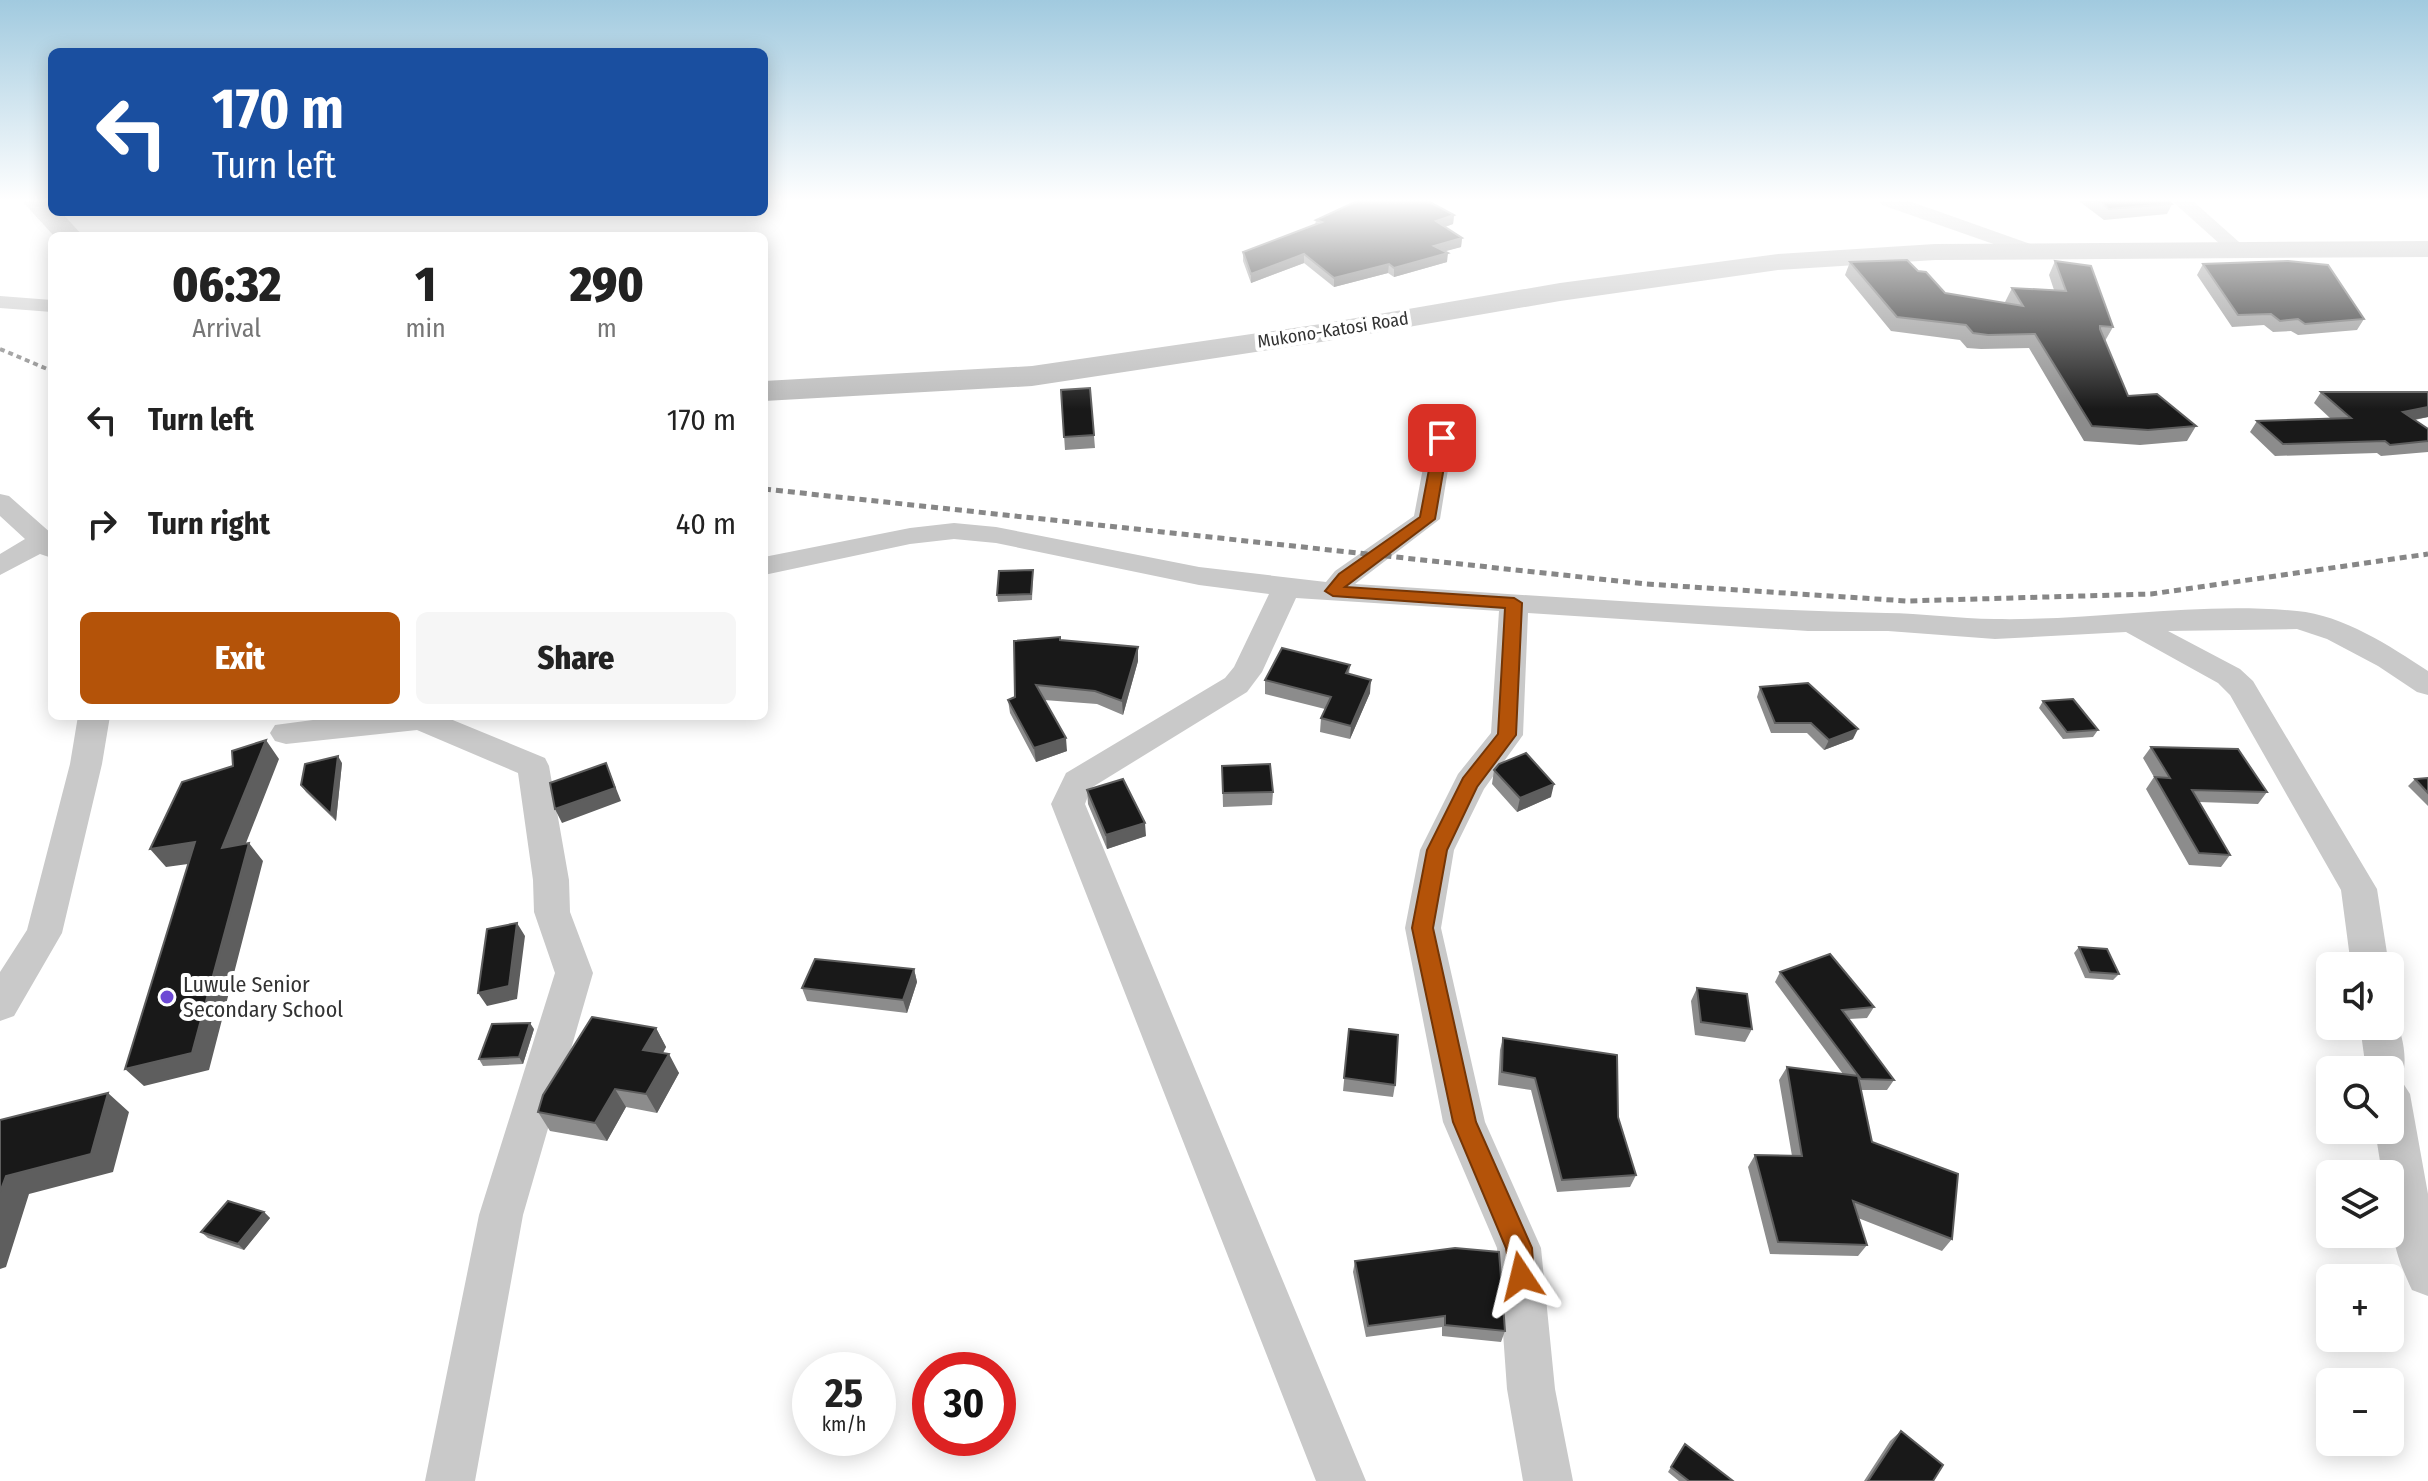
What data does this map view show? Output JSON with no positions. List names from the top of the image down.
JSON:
{
  "streets": {
    "main road": ["Mukono-Katosi Road"]
  },
  "places": ["Luwule Senior Secondary School"],
  "page": {
    "turn": ["170 m", "Turn left"],
    "eta": [
      "06:32",
      "Arrival",
      "1",
      "min",
      "290",
      "m"
    ],
    "list": [
      {
        "name": "Turn left",
        "value": "170 m"
      },
      {
        "name": "Turn right",
        "value": "40 m"
      }
    ],
    "buttons": ["Exit", "Share"],
    "map_buttons": ["+", "−"],
    "speed": "25 km/h",
    "limit": "30"
  }
}
